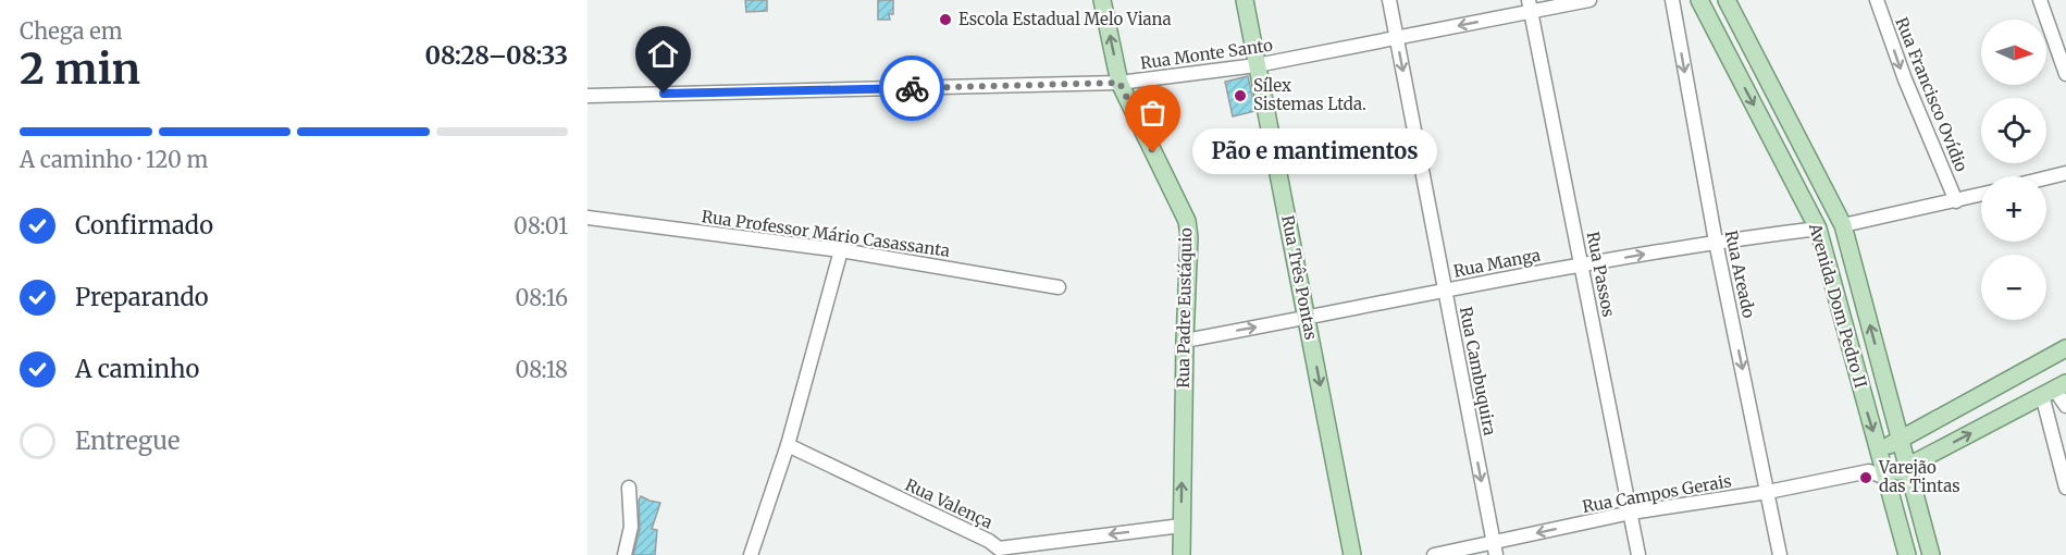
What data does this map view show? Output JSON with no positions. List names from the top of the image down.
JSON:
{
  "streets": {
    "main road": ["Rua Três Pontas", "Avenida Dom Pedro II", "Rua Padre Eustáquio"],
    "street": [
      "Rua Monte Santo",
      "Rua Francisco Ovídio",
      "Rua Professor Mário Casassanta",
      "Rua Manga",
      "Rua Passos",
      "Rua Areado",
      "Rua Cambuquira",
      "Rua Campos Gerais",
      "Rua Valença"
    ]
  },
  "crossings": [
    ["Rua Monte Santo", "Rua Passos"],
    ["Rua Monte Santo", "Rua Três Pontas"],
    ["Rua Monte Santo", "Rua Padre Eustáquio"],
    ["Rua Monte Santo", "Rua Cambuquira"],
    ["Rua Manga", "Rua Passos"],
    ["Rua Manga", "Rua Areado"],
    ["Rua Manga", "Rua Três Pontas"],
    ["Rua Manga", "Avenida Dom Pedro II"],
    ["Rua Manga", "Rua Padre Eustáquio"],
    ["Rua Manga", "Rua Cambuquira"],
    ["Rua Passos", "Rua Campos Gerais"],
    ["Rua Areado", "Rua Campos Gerais"],
    ["Avenida Dom Pedro II", "Rua Campos Gerais"],
    ["Rua Padre Eustáquio", "Rua Valença"],
    ["Rua Cambuquira", "Rua Campos Gerais"]
  ],
  "one_way": [
    "Rua Francisco Ovídio",
    "Rua Manga",
    "Rua Areado",
    "Rua Três Pontas",
    "Rua Padre Eustáquio",
    "Rua Cambuquira",
    "Rua Valença"
  ],
  "places": [
    "Escola Estadual Melo Viana",
    "Sílex Sistemas Ltda.",
    "Pão e mantimentos",
    "Varejão das Tintas"
  ],
  "north": "right",
  "page": {
    "heading": ["2 min", "Chega em", "08:28–08:33"],
    "map_buttons": ["+", "−"],
    "bar": "A caminho · 120 m",
    "bubble": "Pão e mantimentos",
    "list": [
      ["Confirmado", "08:01"],
      ["Preparando", "08:16"],
      ["A caminho", "08:18"],
      "Entregue"
    ]
  }
}
